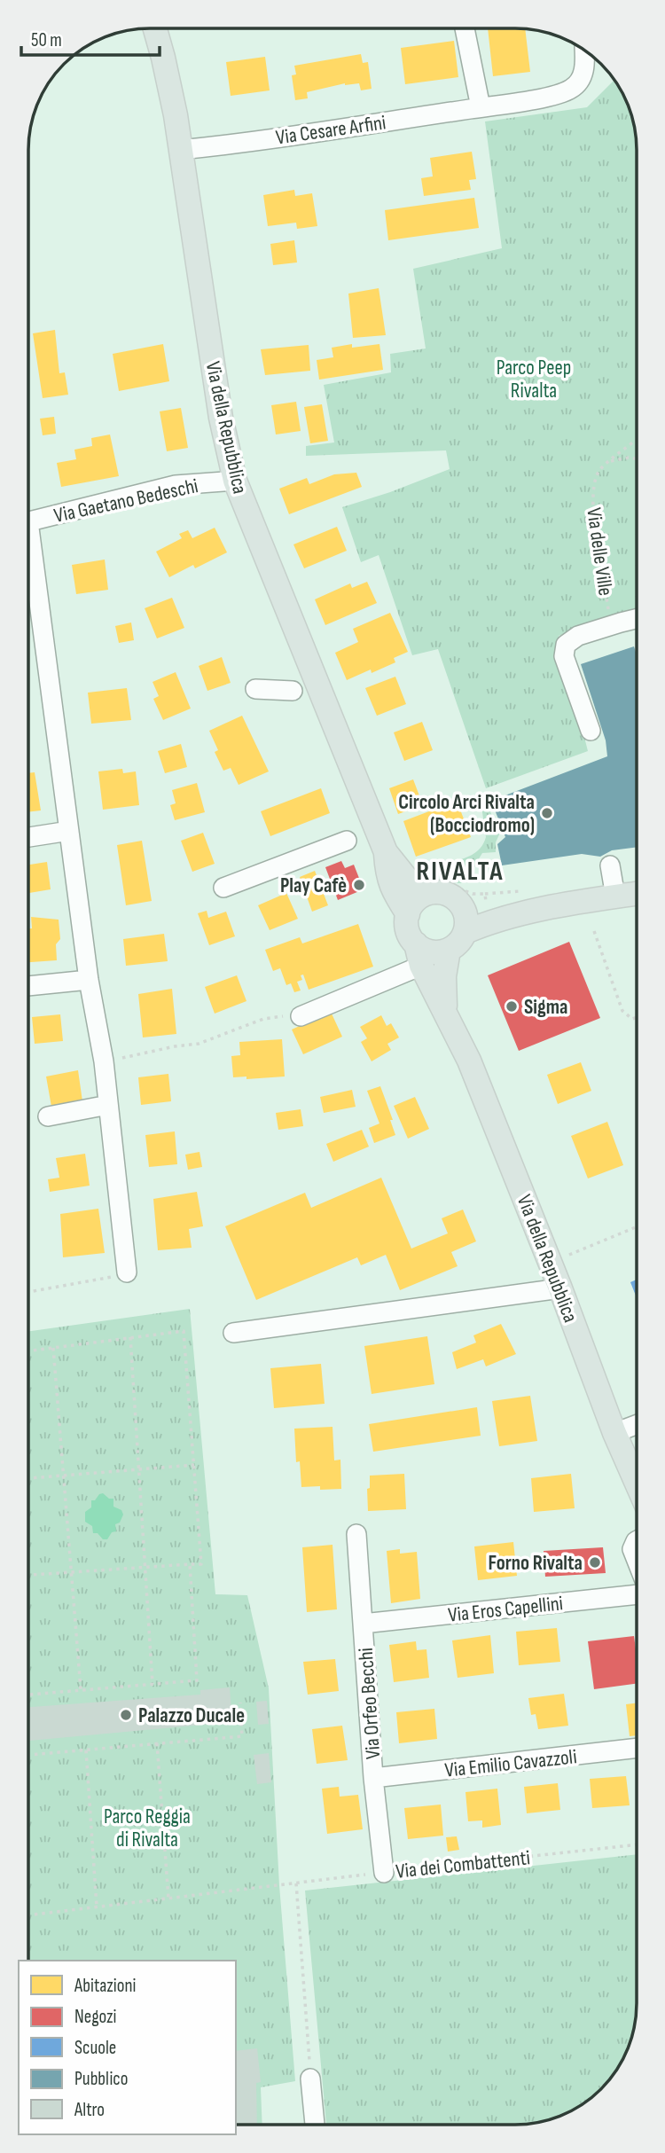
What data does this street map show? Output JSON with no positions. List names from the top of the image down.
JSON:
{
  "streets": {
    "main road": ["Via della Repubblica"],
    "street": [
      "Via Cesare Arfini",
      "Via Gaetano Bedeschi",
      "Via Eros Capellini",
      "Via Orfeo Becchi",
      "Via Emilio Cavazzoli"
    ],
    "path": ["Via delle Ville", "Via dei Combattenti"]
  },
  "crossings": [
    ["Via Cesare Arfini", "Via della Repubblica"],
    ["Via della Repubblica", "Via Gaetano Bedeschi"],
    ["Via Eros Capellini", "Via Orfeo Becchi"],
    ["Via Orfeo Becchi", "Via Emilio Cavazzoli"],
    ["Via Orfeo Becchi", "Via dei Combattenti"]
  ],
  "districts": ["RIVALTA"],
  "parks": ["Parco Peep Rivalta", "Parco Reggia di Rivalta"],
  "places": [
    "Circolo Arci Rivalta (Bocciodromo)",
    "Play Cafè",
    "Sigma",
    "Forno Rivalta",
    "Palazzo Ducale"
  ],
  "legend": [
    "Abitazioni",
    "Negozi",
    "Scuole",
    "Pubblico",
    "Altro"
  ],
  "scale_bar": "50 m"
}
